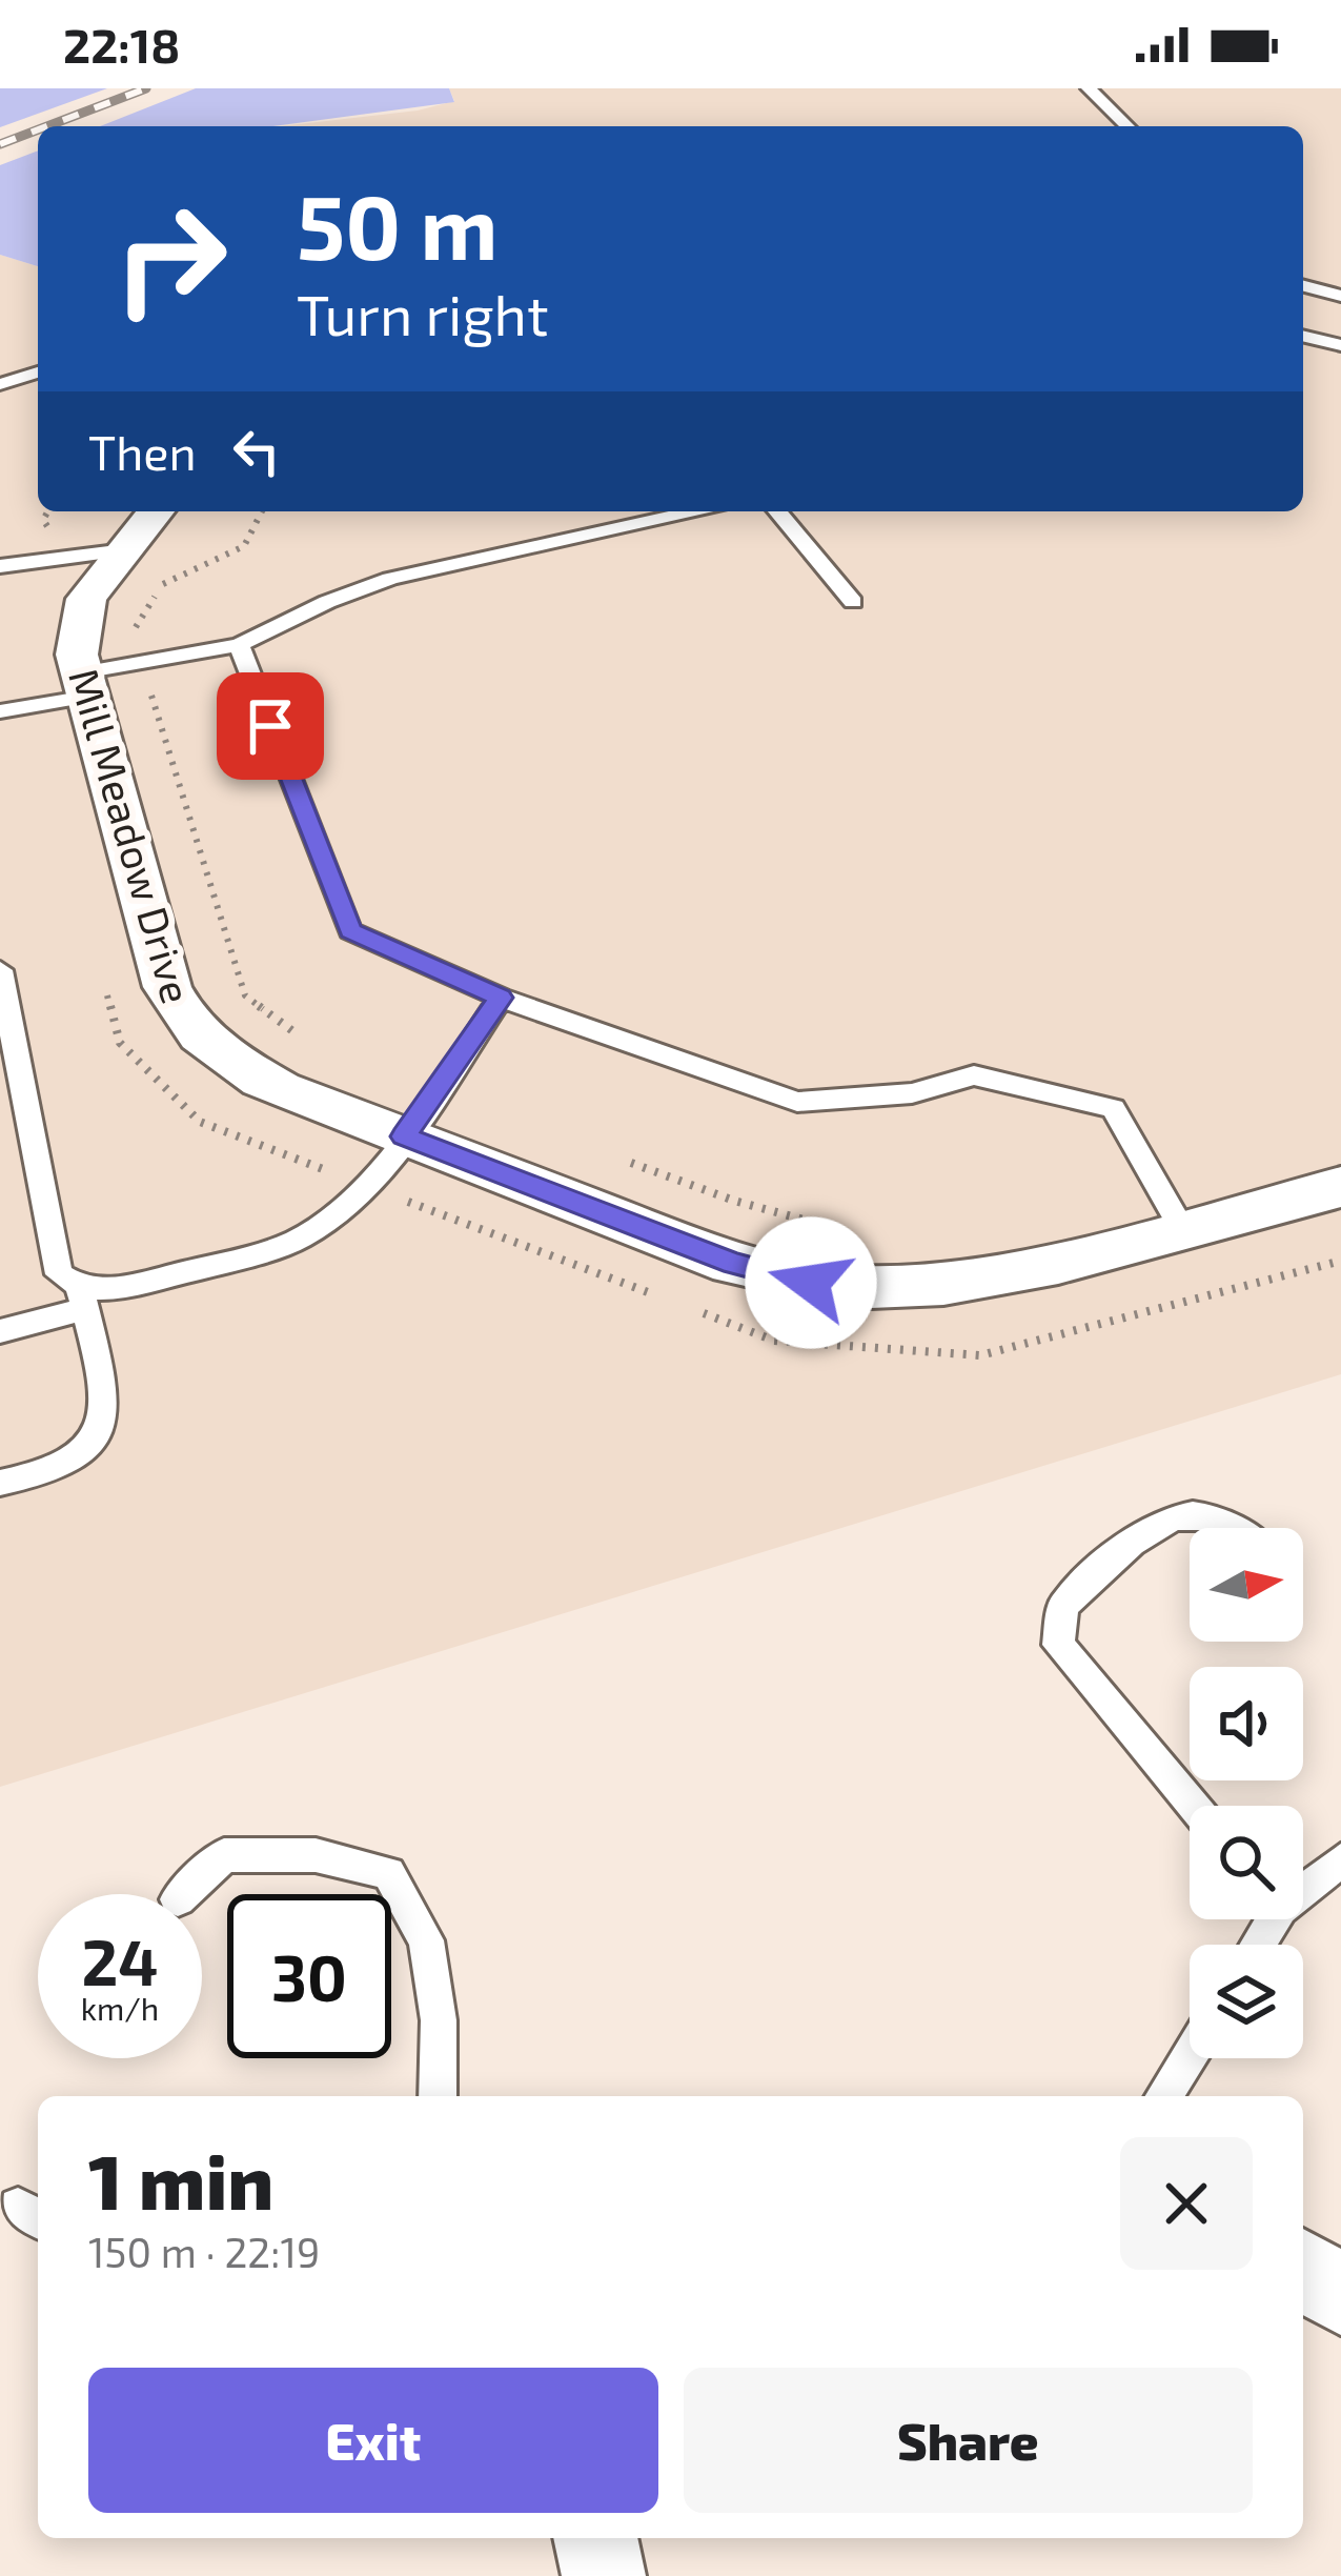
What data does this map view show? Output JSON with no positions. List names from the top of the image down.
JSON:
{
  "streets": {
    "street": ["Mill Meadow Drive"]
  },
  "north": "right",
  "page": {
    "status": "22:18",
    "turn": ["50 m", "Turn right"],
    "then": "Then",
    "speed": "24 km/h",
    "limit": "30",
    "heading": ["1 min", "150 m · 22:19"],
    "buttons": ["Exit", "Share"]
  }
}
